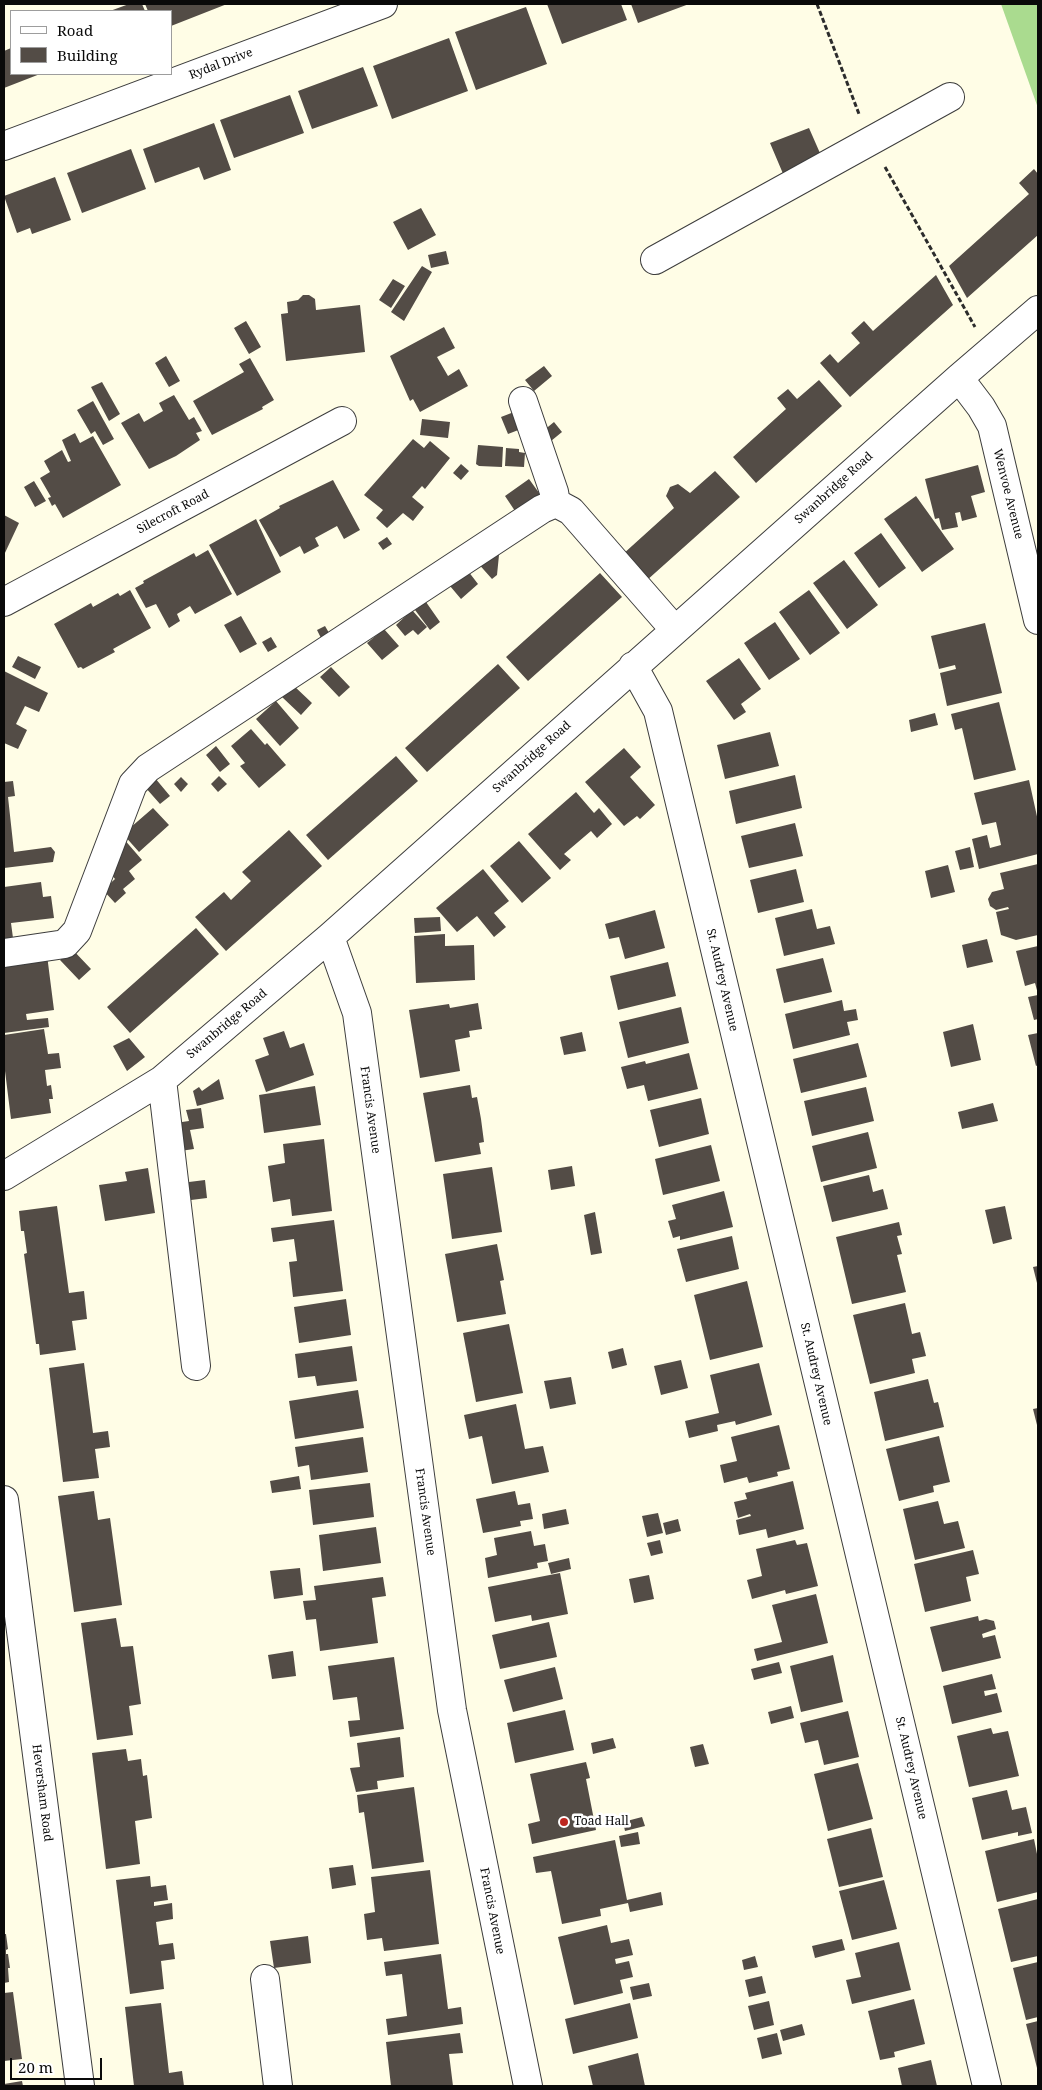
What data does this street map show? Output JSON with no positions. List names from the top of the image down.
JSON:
{
  "streets": {
    "street": [
      "Rydal Drive",
      "Swanbridge Road",
      "Wenvoe Avenue",
      "Silecroft Road",
      "St. Audrey Avenue",
      "Francis Avenue",
      "Heversham Road"
    ]
  },
  "crossings": [
    ["Swanbridge Road", "Wenvoe Avenue"],
    ["Swanbridge Road", "St. Audrey Avenue"],
    ["Swanbridge Road", "Francis Avenue"]
  ],
  "places": ["Toad Hall"],
  "legend": ["Road", "Building"],
  "scale_bar": "20 m"
}
